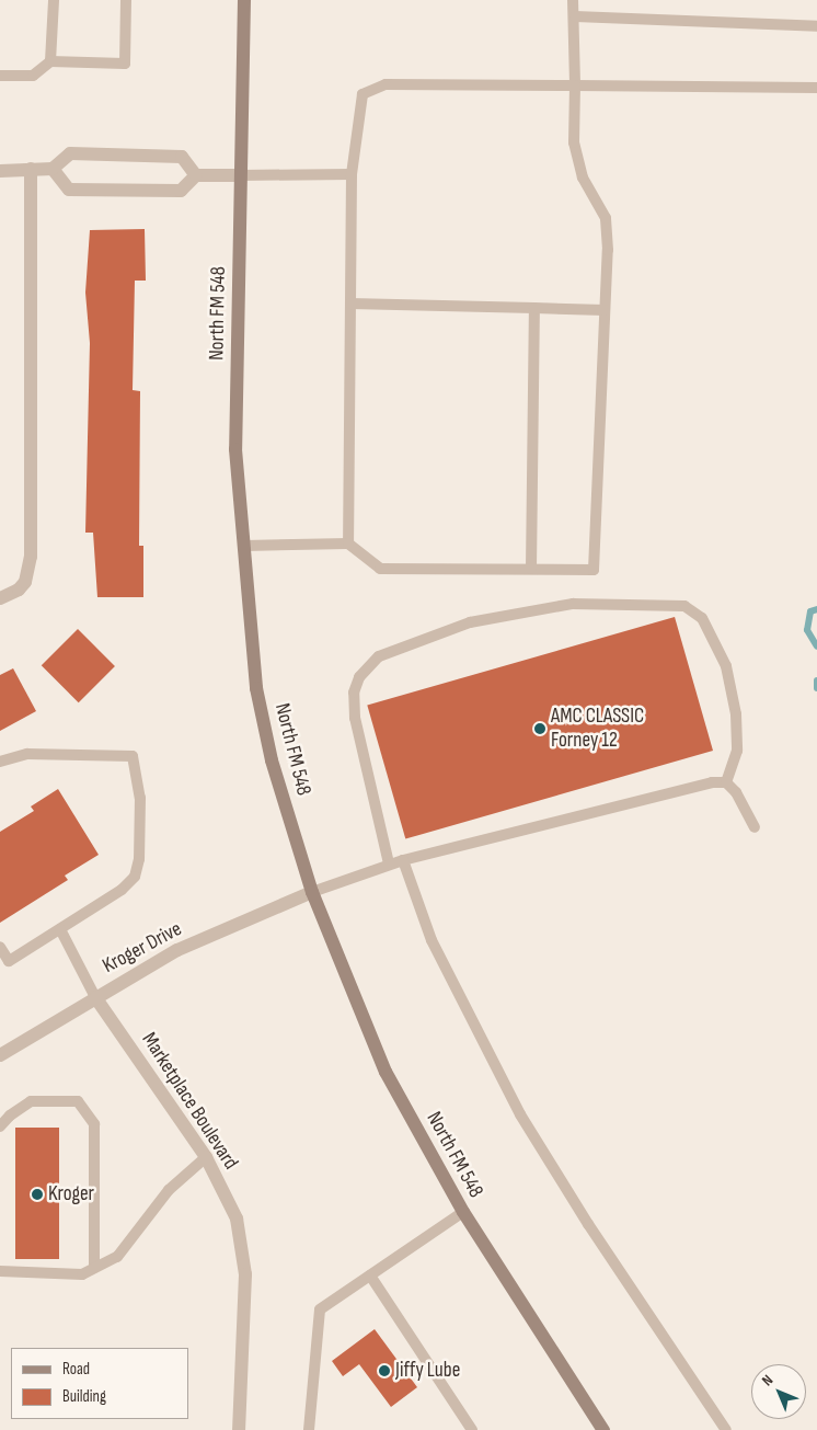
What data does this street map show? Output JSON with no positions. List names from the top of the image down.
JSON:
{
  "streets": {
    "main road": ["North FM 548"],
    "street": ["Kroger Drive", "Marketplace Boulevard"]
  },
  "crossings": [
    ["North FM 548", "Kroger Drive"],
    ["Kroger Drive", "Marketplace Boulevard"]
  ],
  "places": ["AMC CLASSIC Forney 12", "Kroger", "Jiffy Lube"],
  "legend": ["Road", "Building"],
  "north": "top left"
}
